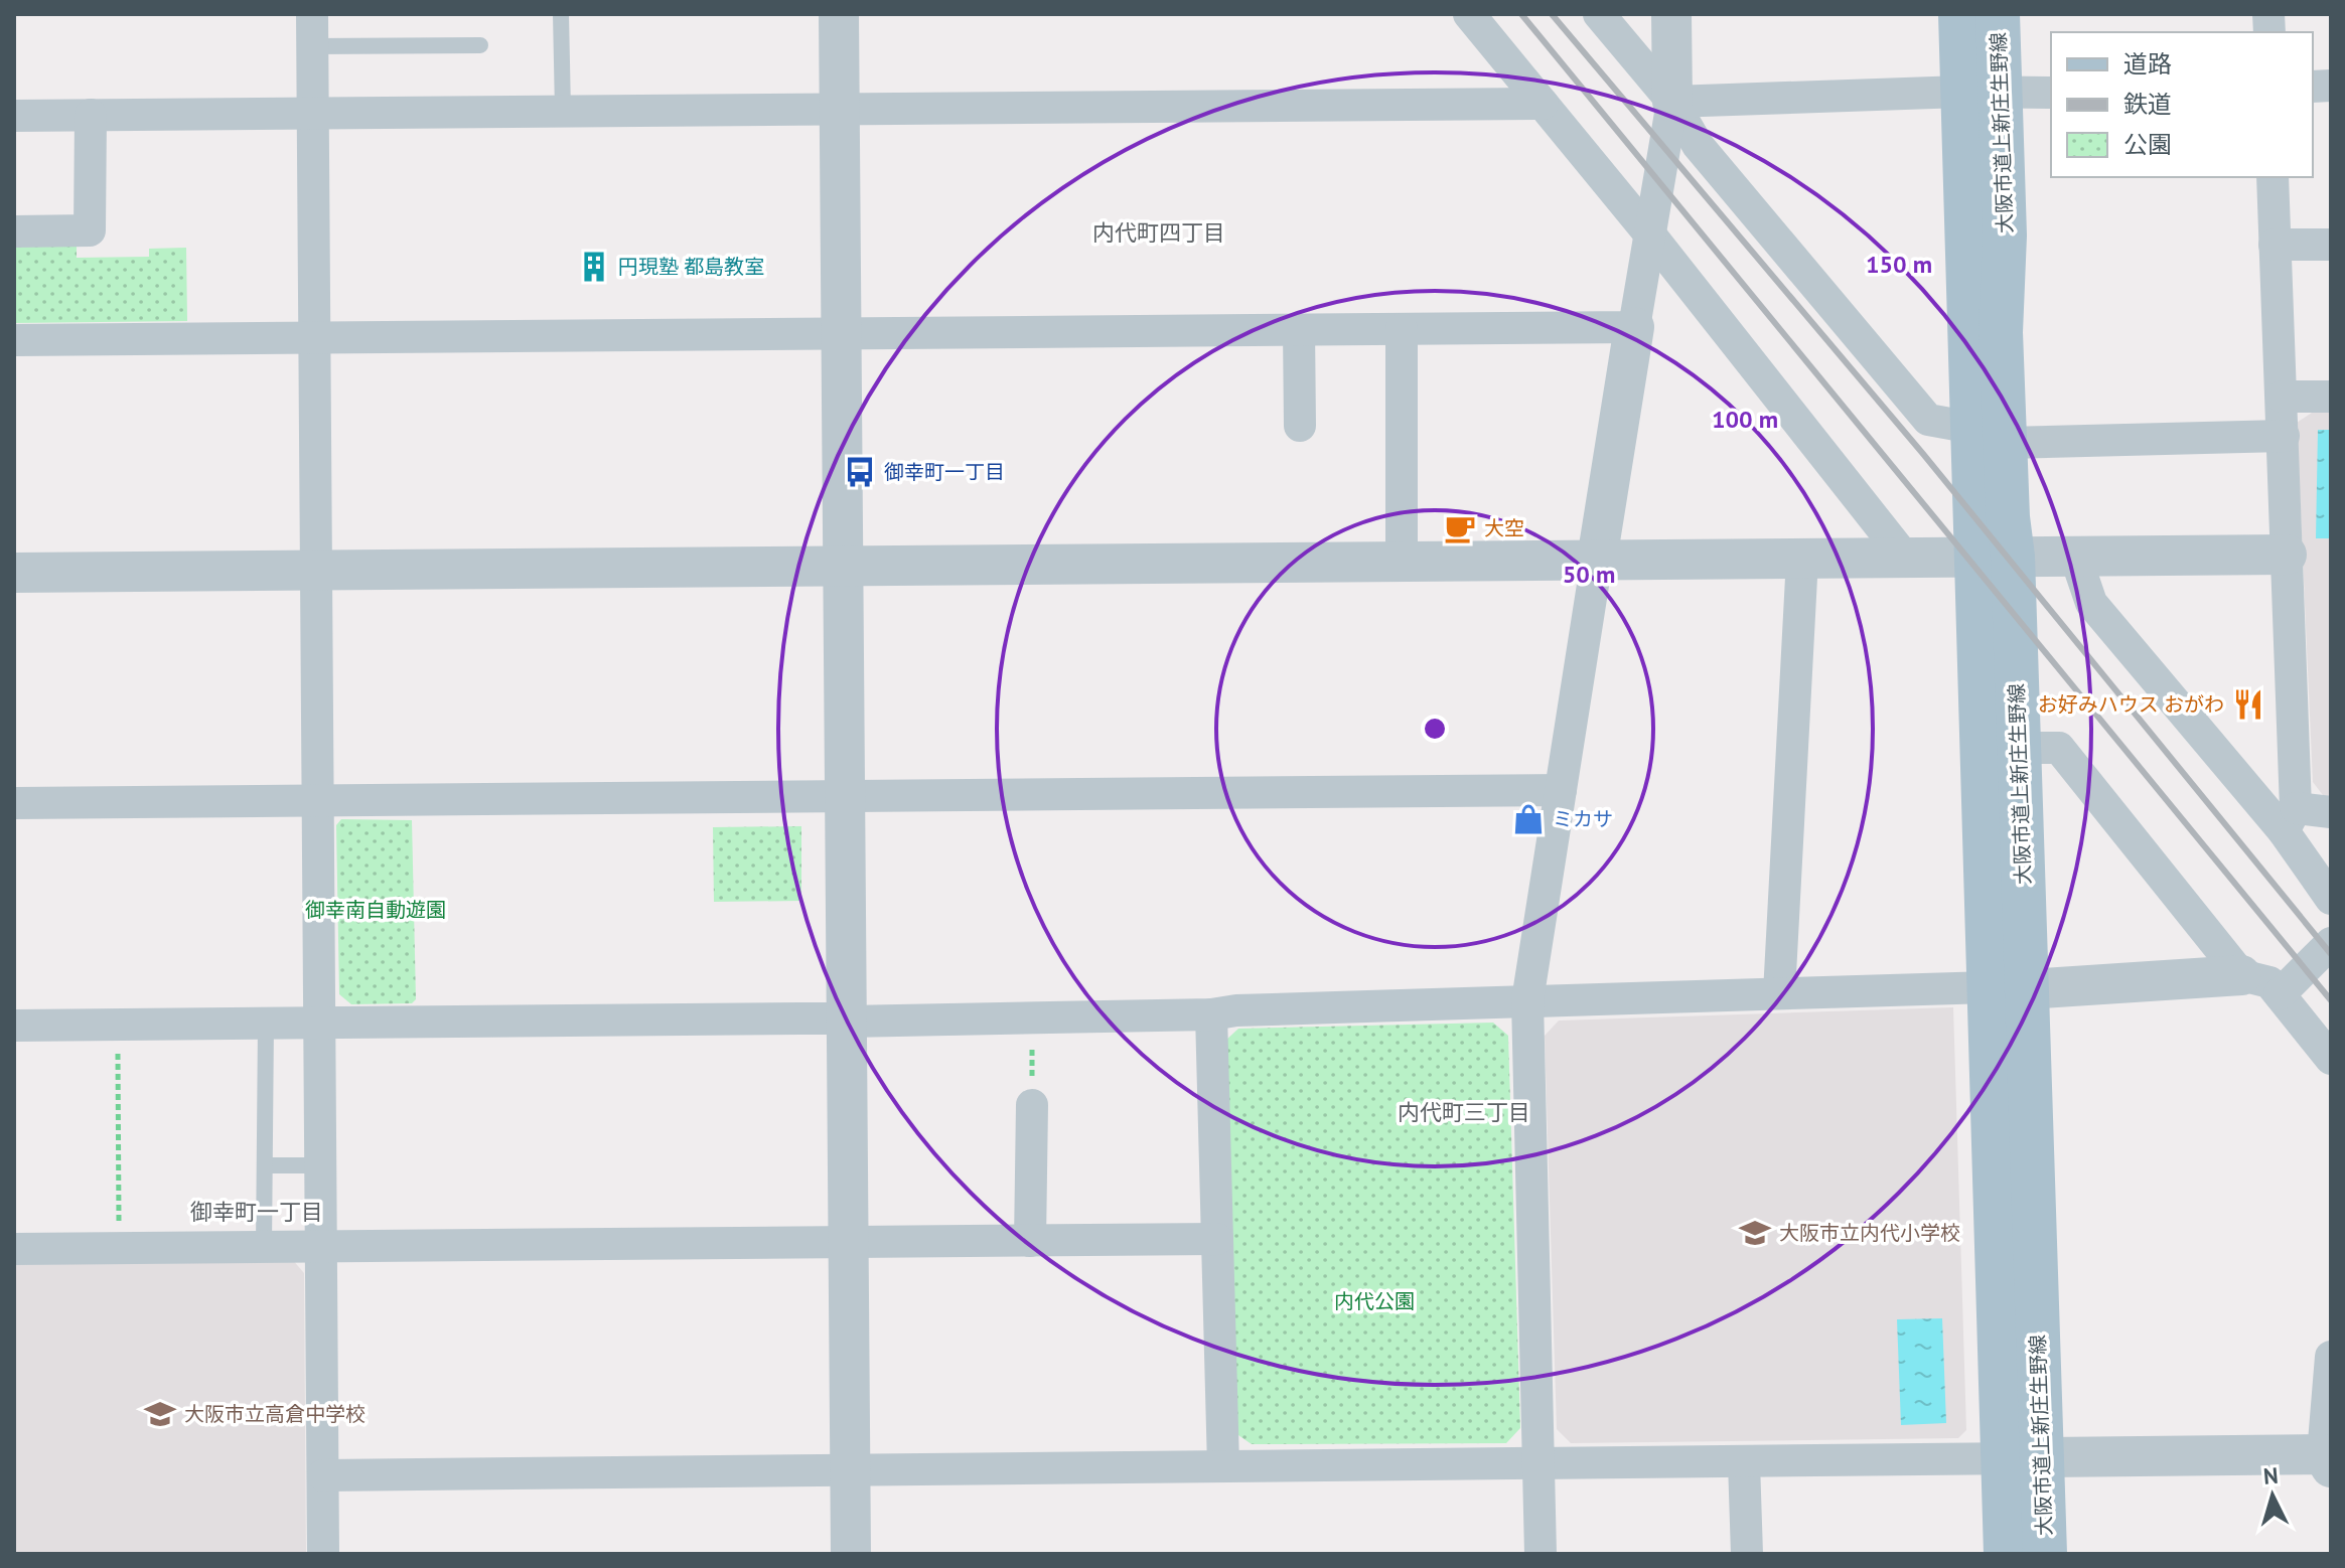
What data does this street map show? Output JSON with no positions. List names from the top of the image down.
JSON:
{
  "streets": {
    "main road": ["大阪市道上新庄生野線"]
  },
  "districts": ["内代町四丁目", "内代町三丁目", "御幸町一丁目"],
  "parks": ["御幸南自動遊園", "内代公園"],
  "places": {
    "building": ["円現塾 都島教室"],
    "bus stop": ["御幸町一丁目"],
    "cafe": ["大空"],
    "restaurant": ["お好みハウス おがわ"],
    "shop": ["ミカサ"],
    "school or university": ["大阪市立内代小学校", "大阪市立高倉中学校"]
  },
  "legend": ["道路", "鉄道", "公園"],
  "north": "top",
  "rings": ["150 m", "100 m", "50 m"]
}
